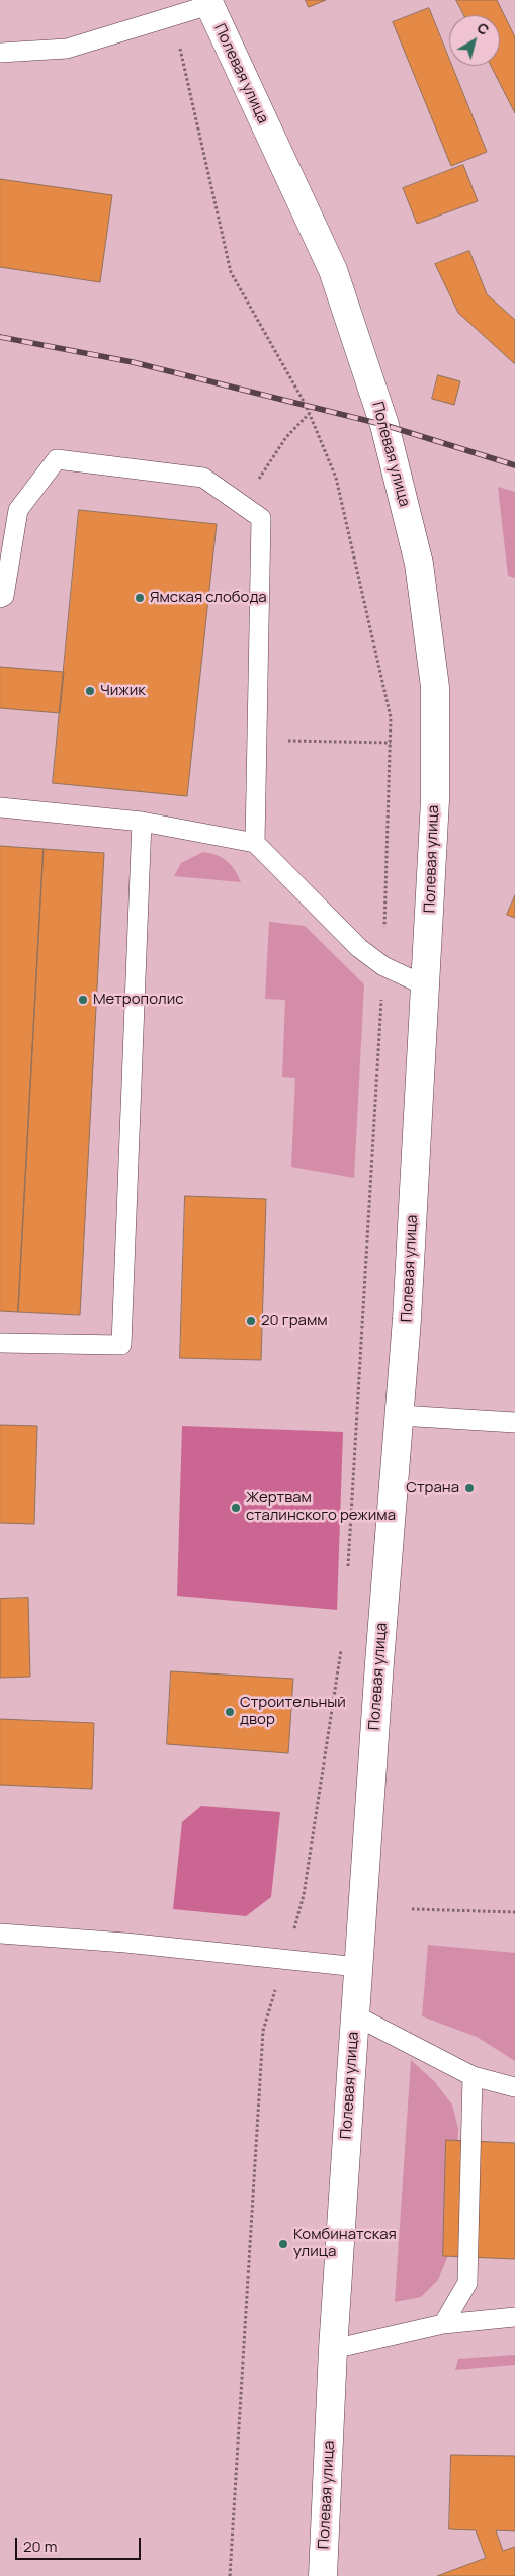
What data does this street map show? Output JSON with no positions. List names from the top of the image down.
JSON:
{
  "streets": {
    "street": ["Полевая улица"]
  },
  "places": [
    "Ямская слобода",
    "Чижик",
    "Метрополис",
    "20 грамм",
    "Страна",
    "Жертвам сталинского режима",
    "Строительный двор",
    "Комбинатская улица"
  ],
  "scale_bar": "20 m",
  "north": "top right"
}
